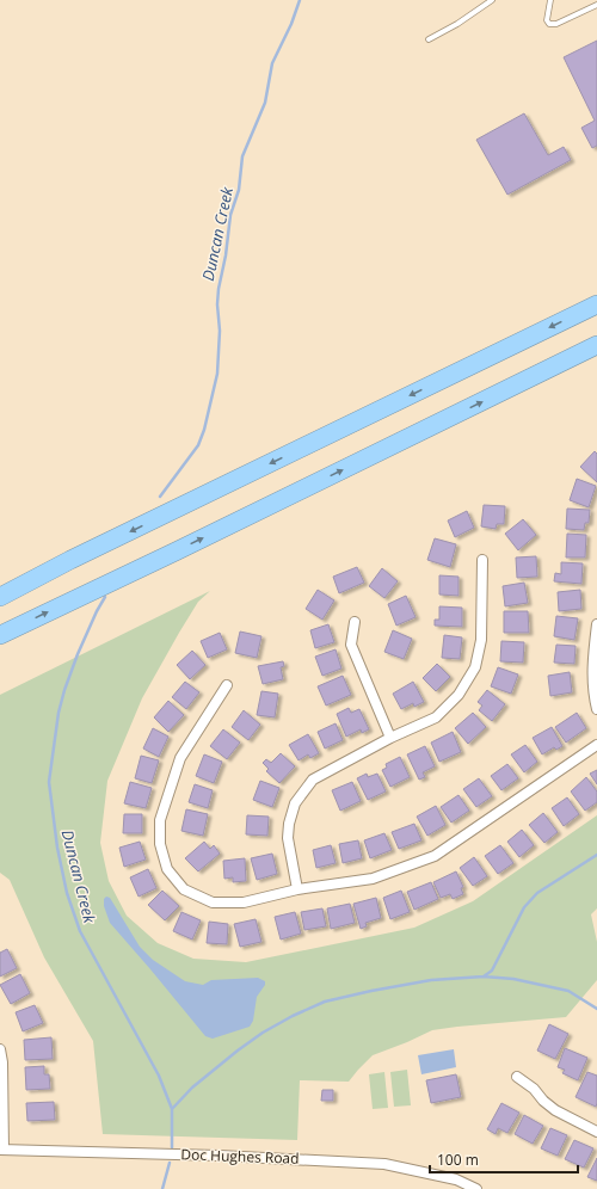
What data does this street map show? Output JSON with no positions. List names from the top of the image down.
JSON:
{
  "streets": {
    "street": ["Doc Hughes Road"]
  },
  "water": ["Duncan Creek"],
  "scale_bar": "100 m"
}
